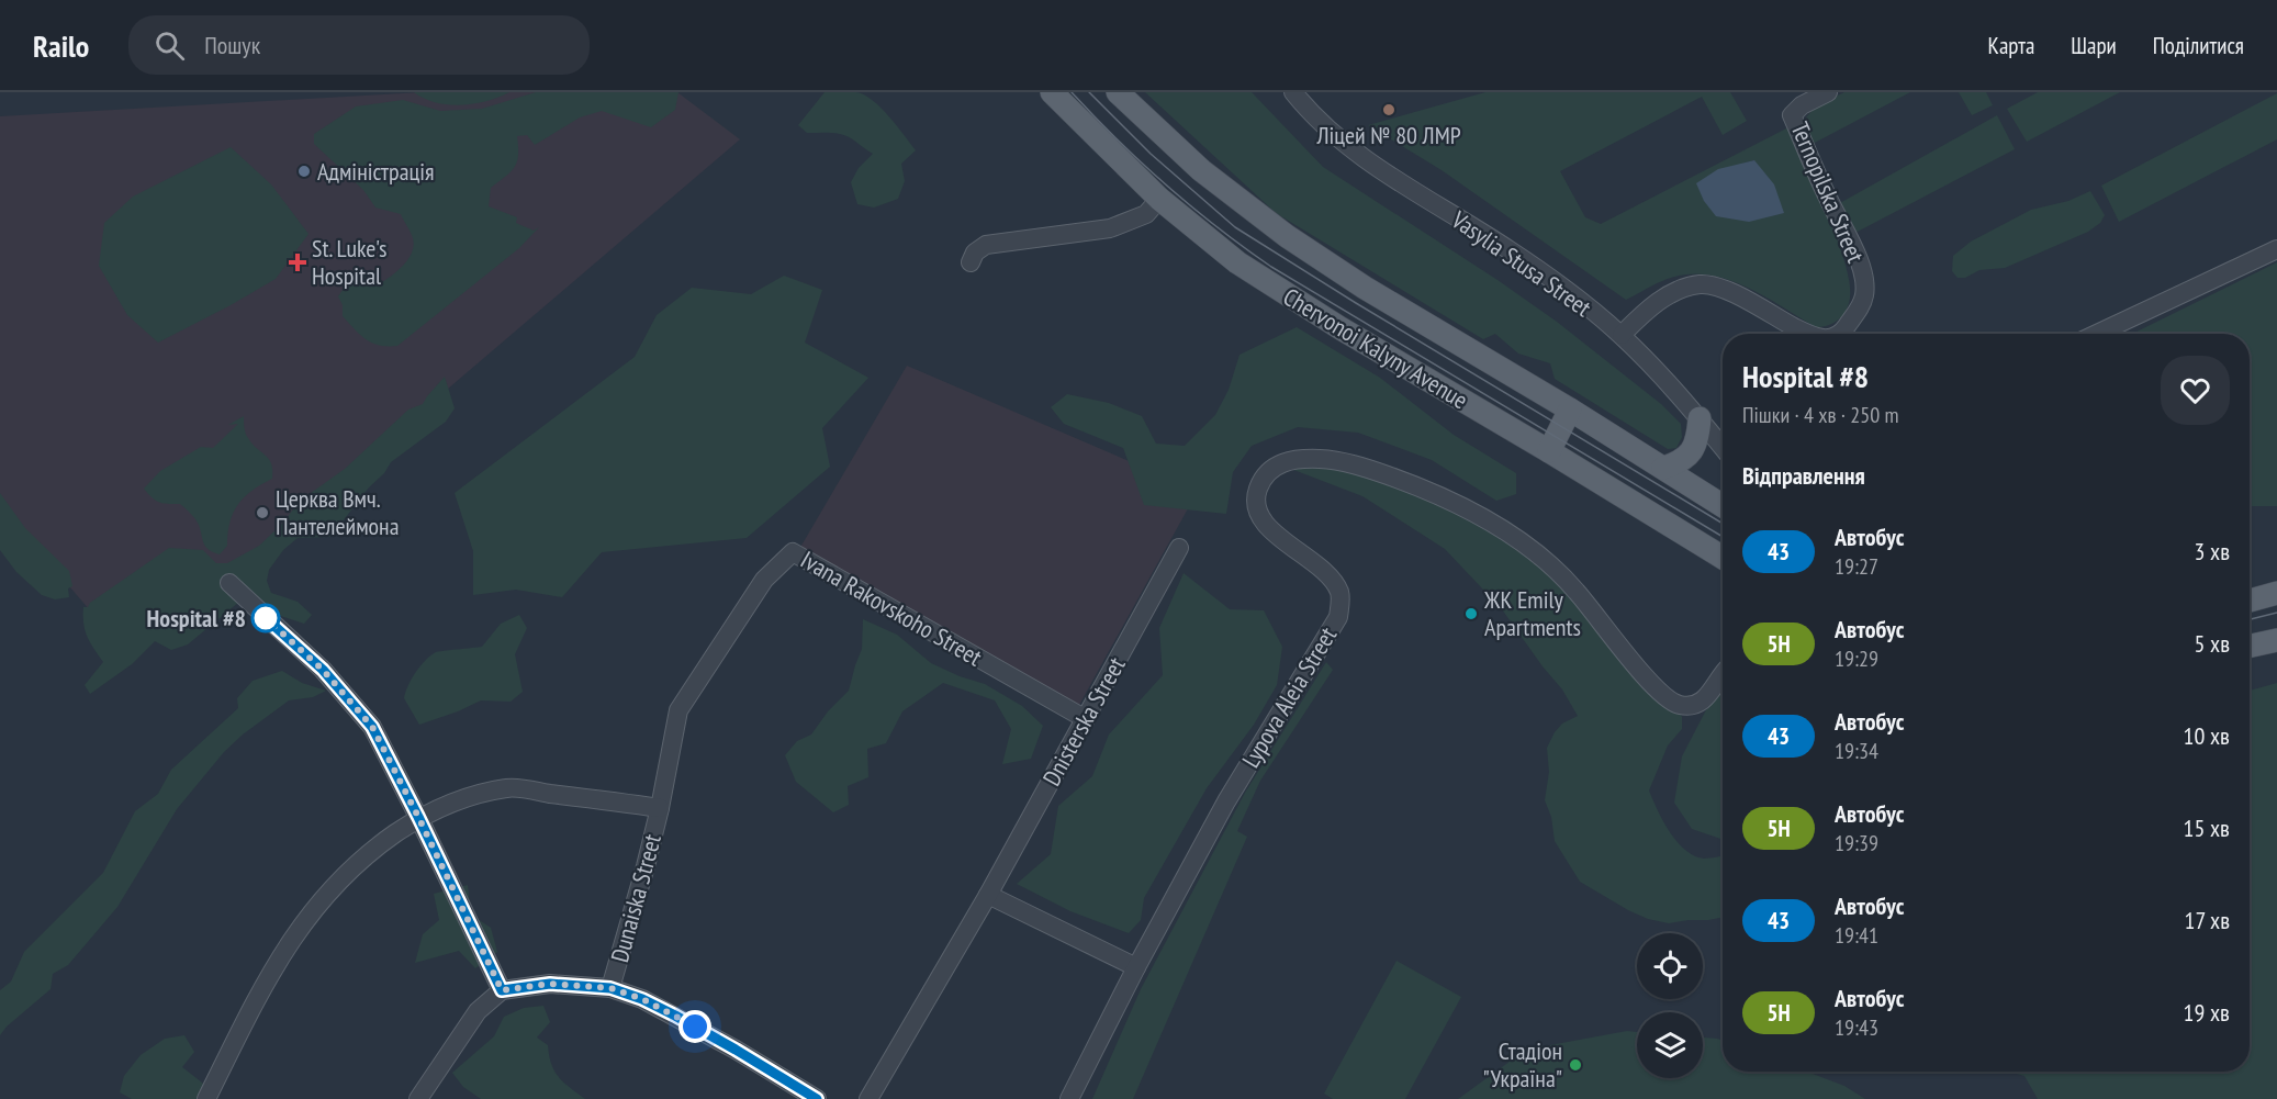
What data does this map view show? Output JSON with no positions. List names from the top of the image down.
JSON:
{
  "streets": {
    "main road": ["Chervonoi Kalyny Avenue"],
    "street": [
      "Ternopilska Street",
      "Vasylia Stusa Street",
      "Ivana Rakovskoho Street",
      "Lypova Aleia Street",
      "Dnisterska Street",
      "Dunaiska Street"
    ]
  },
  "crossings": [
    ["Ternopilska Street", "Vasylia Stusa Street"],
    ["Ivana Rakovskoho Street", "Dnisterska Street"],
    ["Ivana Rakovskoho Street", "Dunaiska Street"]
  ],
  "places": {
    "other": [
      "Ліцей № 80 ЛМР",
      "Адміністрація",
      "Церква Вмч. Пантелеймона",
      "ЖК Emily Apartments",
      "Hospital #8",
      "Стадіон \"Україна\""
    ],
    "health": ["St. Luke's Hospital"]
  },
  "lines": ["bus line 43"],
  "page": {
    "header": "Railo",
    "search": "Пошук",
    "nav": ["Карта", "Шари", "Поділитися"],
    "heading": [
      ["Hospital #8", "Пішки · 4 хв · 250 m"],
      "Відправлення"
    ],
    "list": [
      {
        "mark": "43",
        "name": "Автобус",
        "note": "19:27",
        "value": "3 хв"
      },
      {
        "mark": "5Н",
        "name": "Автобус",
        "note": "19:29",
        "value": "5 хв"
      },
      {
        "mark": "43",
        "name": "Автобус",
        "note": "19:34",
        "value": "10 хв"
      },
      {
        "mark": "5Н",
        "name": "Автобус",
        "note": "19:39",
        "value": "15 хв"
      },
      {
        "mark": "43",
        "name": "Автобус",
        "note": "19:41",
        "value": "17 хв"
      },
      {
        "mark": "5Н",
        "name": "Автобус",
        "note": "19:43",
        "value": "19 хв"
      }
    ]
  }
}
